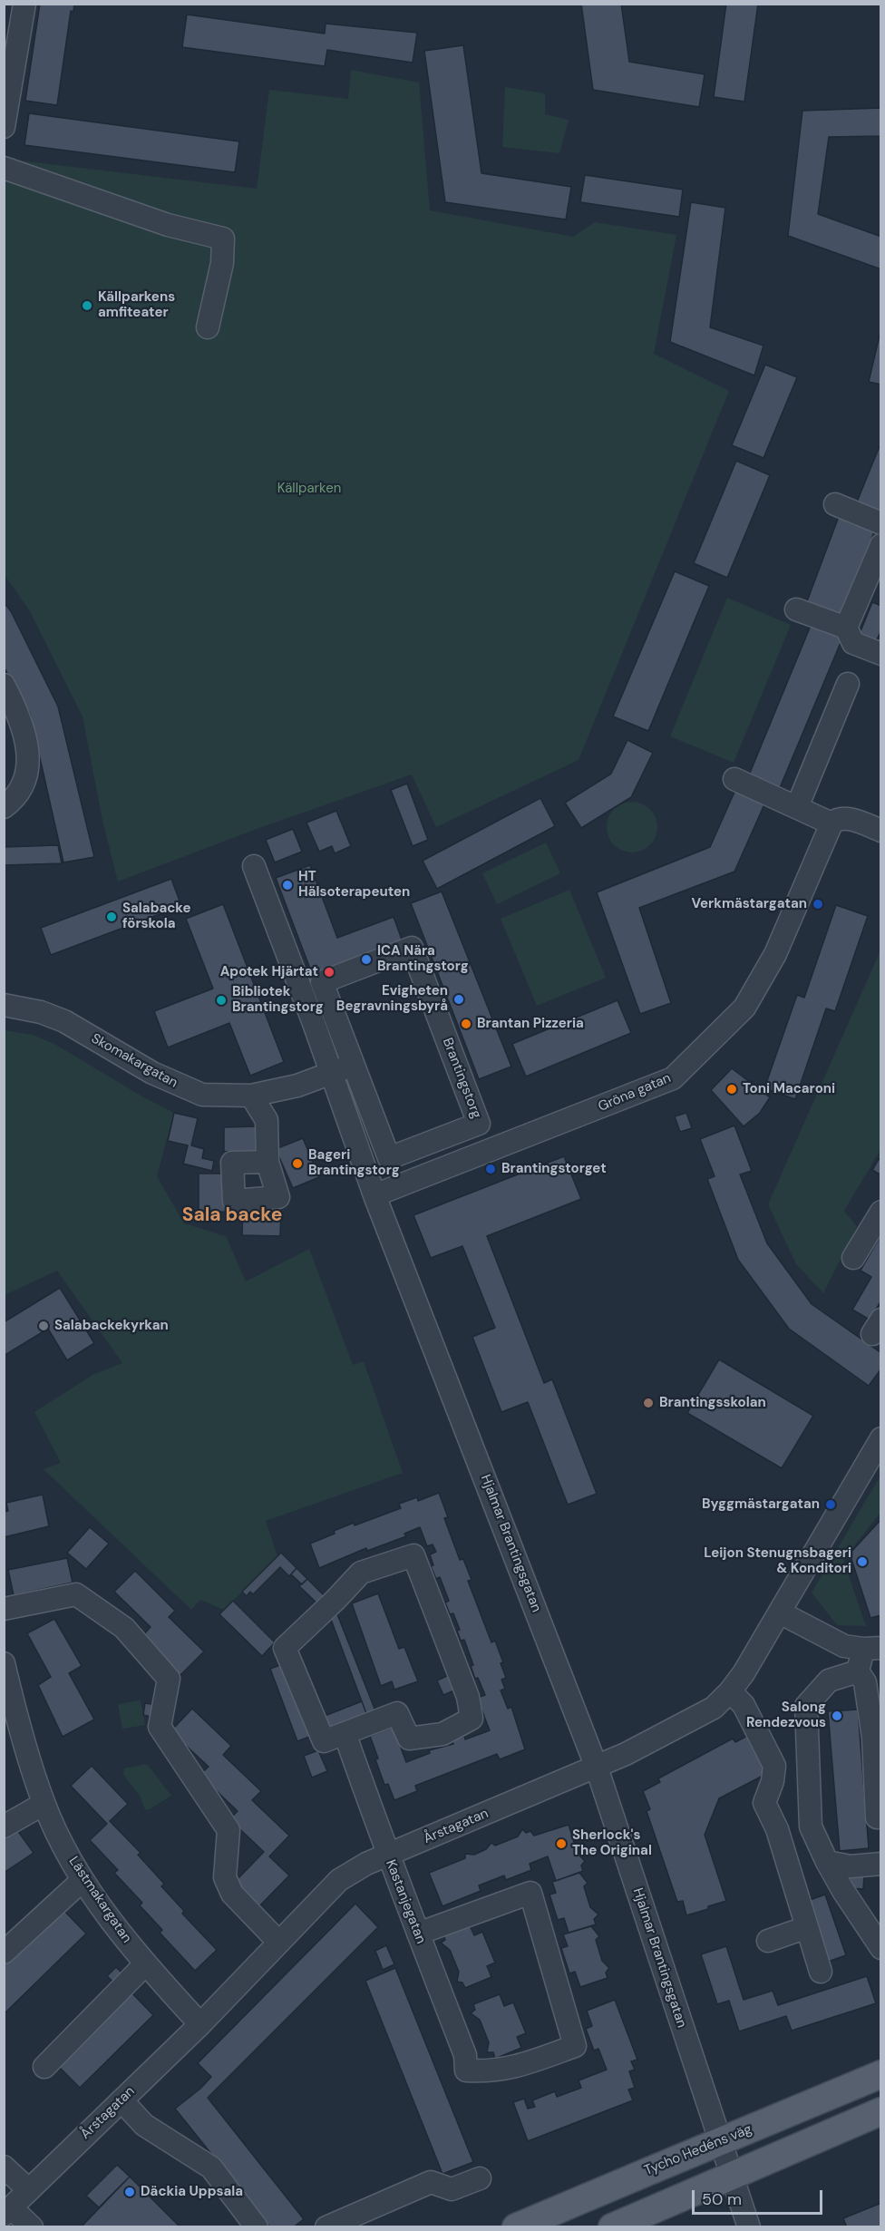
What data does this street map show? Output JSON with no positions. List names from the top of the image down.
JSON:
{
  "streets": {
    "main road": ["Tycho Hedéns väg"],
    "street": [
      "Skomakargatan",
      "Brantingstorg",
      "Gröna gatan",
      "Hjalmar Brantingsgatan",
      "Årstagatan",
      "Lästmakargatan",
      "Kastanjegatan"
    ]
  },
  "crossings": [
    ["Skomakargatan", "Brantingstorg"],
    ["Skomakargatan", "Hjalmar Brantingsgatan"],
    ["Gröna gatan", "Hjalmar Brantingsgatan"],
    ["Hjalmar Brantingsgatan", "Årstagatan"],
    ["Hjalmar Brantingsgatan", "Tycho Hedéns väg"],
    ["Årstagatan", "Lästmakargatan"],
    ["Årstagatan", "Kastanjegatan"]
  ],
  "districts": ["Sala backe"],
  "parks": ["Källparken"],
  "places": [
    "Källparkens amfiteater",
    "HT Hälsoterapeuten",
    "Verkmästargatan",
    "Salabacke förskola",
    "ICA Nära Brantingstorg",
    "Apotek Hjärtat",
    "Evigheten Begravningsbyrå",
    "Bibliotek Brantingstorg",
    "Brantan Pizzeria",
    "Toni Macaroni",
    "Bageri Brantingstorg",
    "Brantingstorget",
    "Salabackekyrkan",
    "Brantingsskolan",
    "Byggmästargatan",
    "Leijon Stenugnsbageri & Konditori",
    "Salong Rendezvous",
    "Sherlock's The Original",
    "Däckia Uppsala"
  ],
  "scale_bar": "50 m"
}
